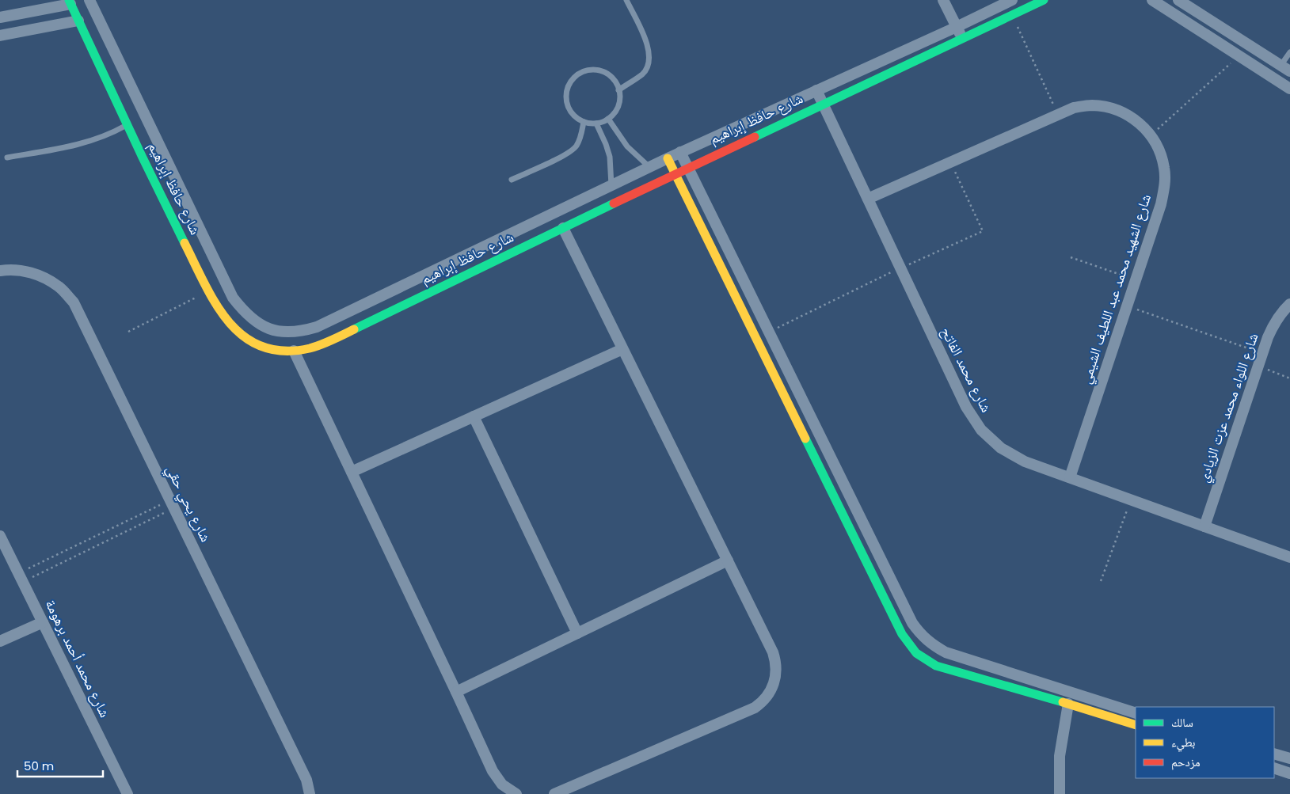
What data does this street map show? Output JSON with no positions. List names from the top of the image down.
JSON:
{
  "streets": {
    "street": [
      "شارع حافظ إبراهيم",
      "شارع الشهيد محمد عبد اللطيف الشيمي",
      "شارع محمد الفاتح",
      "شارع اللواء محمد عزت الزيادي",
      "شارع يحي حقي",
      "شارع محمد أحمد برهومة"
    ]
  },
  "crossings": [
    ["شارع حافظ إبراهيم", "شارع محمد الفاتح"],
    ["شارع الشهيد محمد عبد اللطيف الشيمي", "شارع محمد الفاتح"],
    ["شارع محمد الفاتح", "شارع اللواء محمد عزت الزيادي"]
  ],
  "legend": ["سالك", "بطيء", "مزدحم"],
  "scale_bar": "50 m"
}
